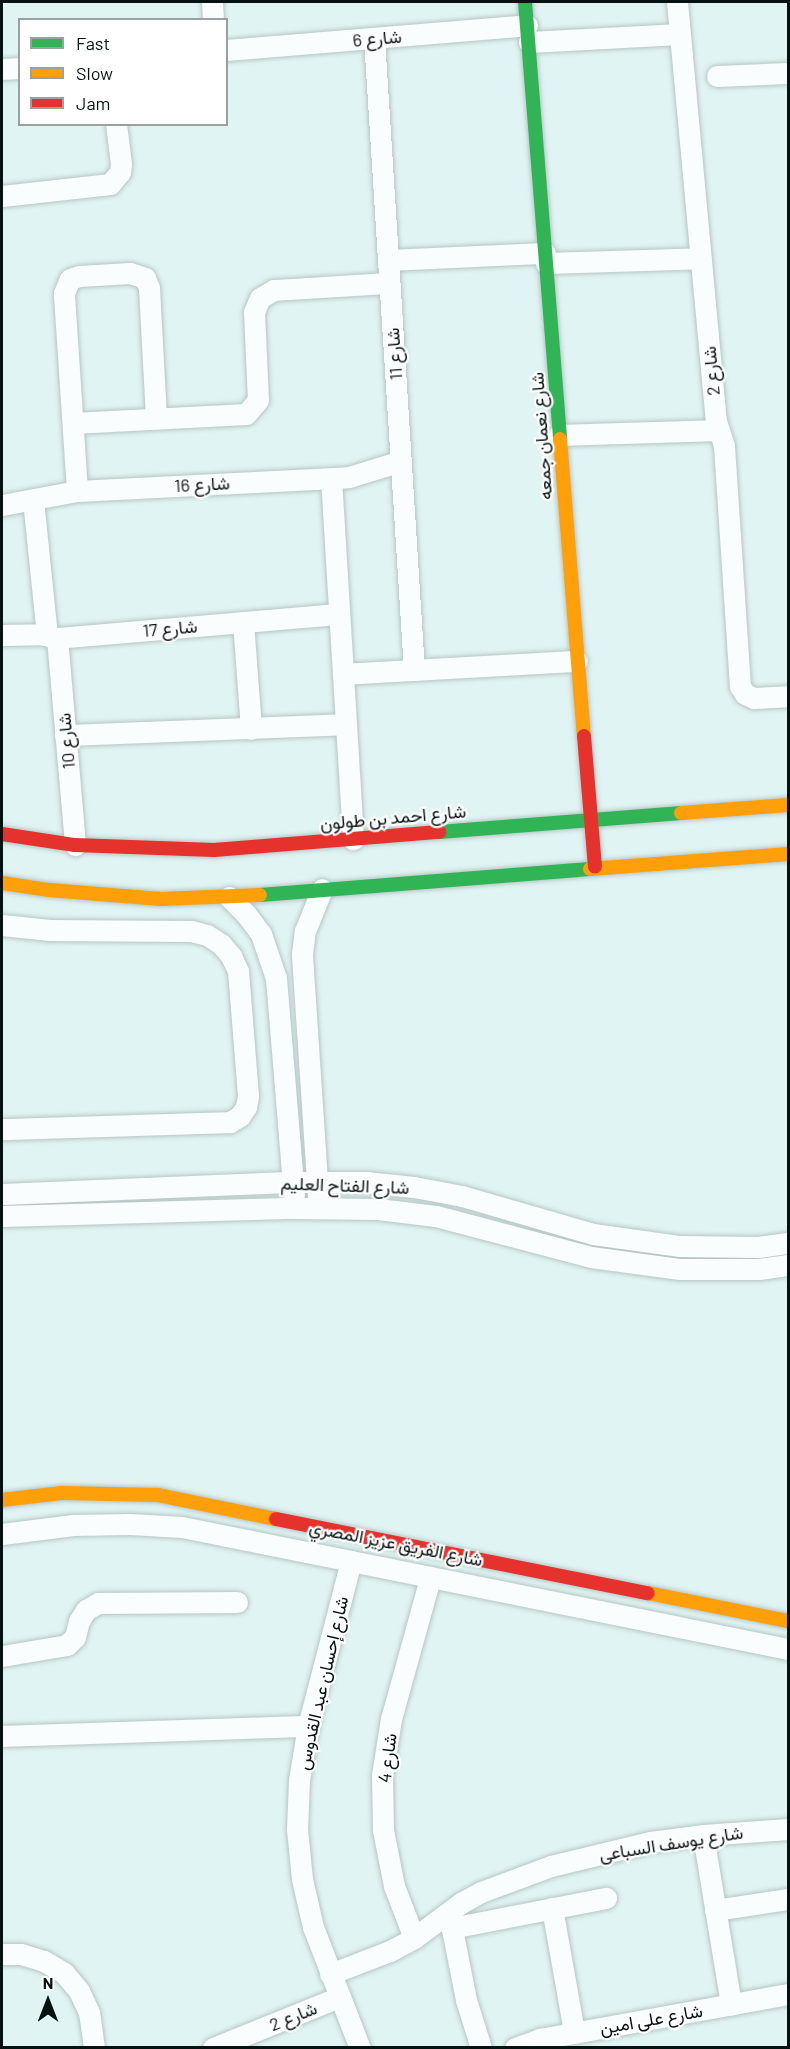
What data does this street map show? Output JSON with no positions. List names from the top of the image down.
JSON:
{
  "streets": {
    "street": [
      "شارع 6",
      "شارع 11",
      "شارع 2",
      "شارع نعمان جمعه",
      "شارع 16",
      "شارع 17",
      "شارع 10",
      "شارع احمد بن طولون",
      "شارع الفتاح العليم",
      "شارع الفريق عزيز المصري",
      "شارع إحسان عبد القدوس",
      "شارع 4",
      "شارع يوسف السباعى",
      "شارع على امين"
    ]
  },
  "crossings": [
    ["شارع 6", "شارع 11"],
    ["شارع 6", "شارع 2"],
    ["شارع 6", "شارع نعمان جمعه"],
    ["شارع 11", "شارع 16"],
    ["شارع 2", "شارع إحسان عبد القدوس"],
    ["شارع نعمان جمعه", "شارع احمد بن طولون"],
    ["شارع 16", "شارع 10"],
    ["شارع 17", "شارع 10"],
    ["شارع 10", "شارع احمد بن طولون"],
    ["شارع الفريق عزيز المصري", "شارع إحسان عبد القدوس"],
    ["شارع الفريق عزيز المصري", "شارع 4"],
    ["شارع إحسان عبد القدوس", "شارع يوسف السباعى"],
    ["شارع 4", "شارع يوسف السباعى"]
  ],
  "legend": ["Fast", "Slow", "Jam"],
  "north": "top"
}
